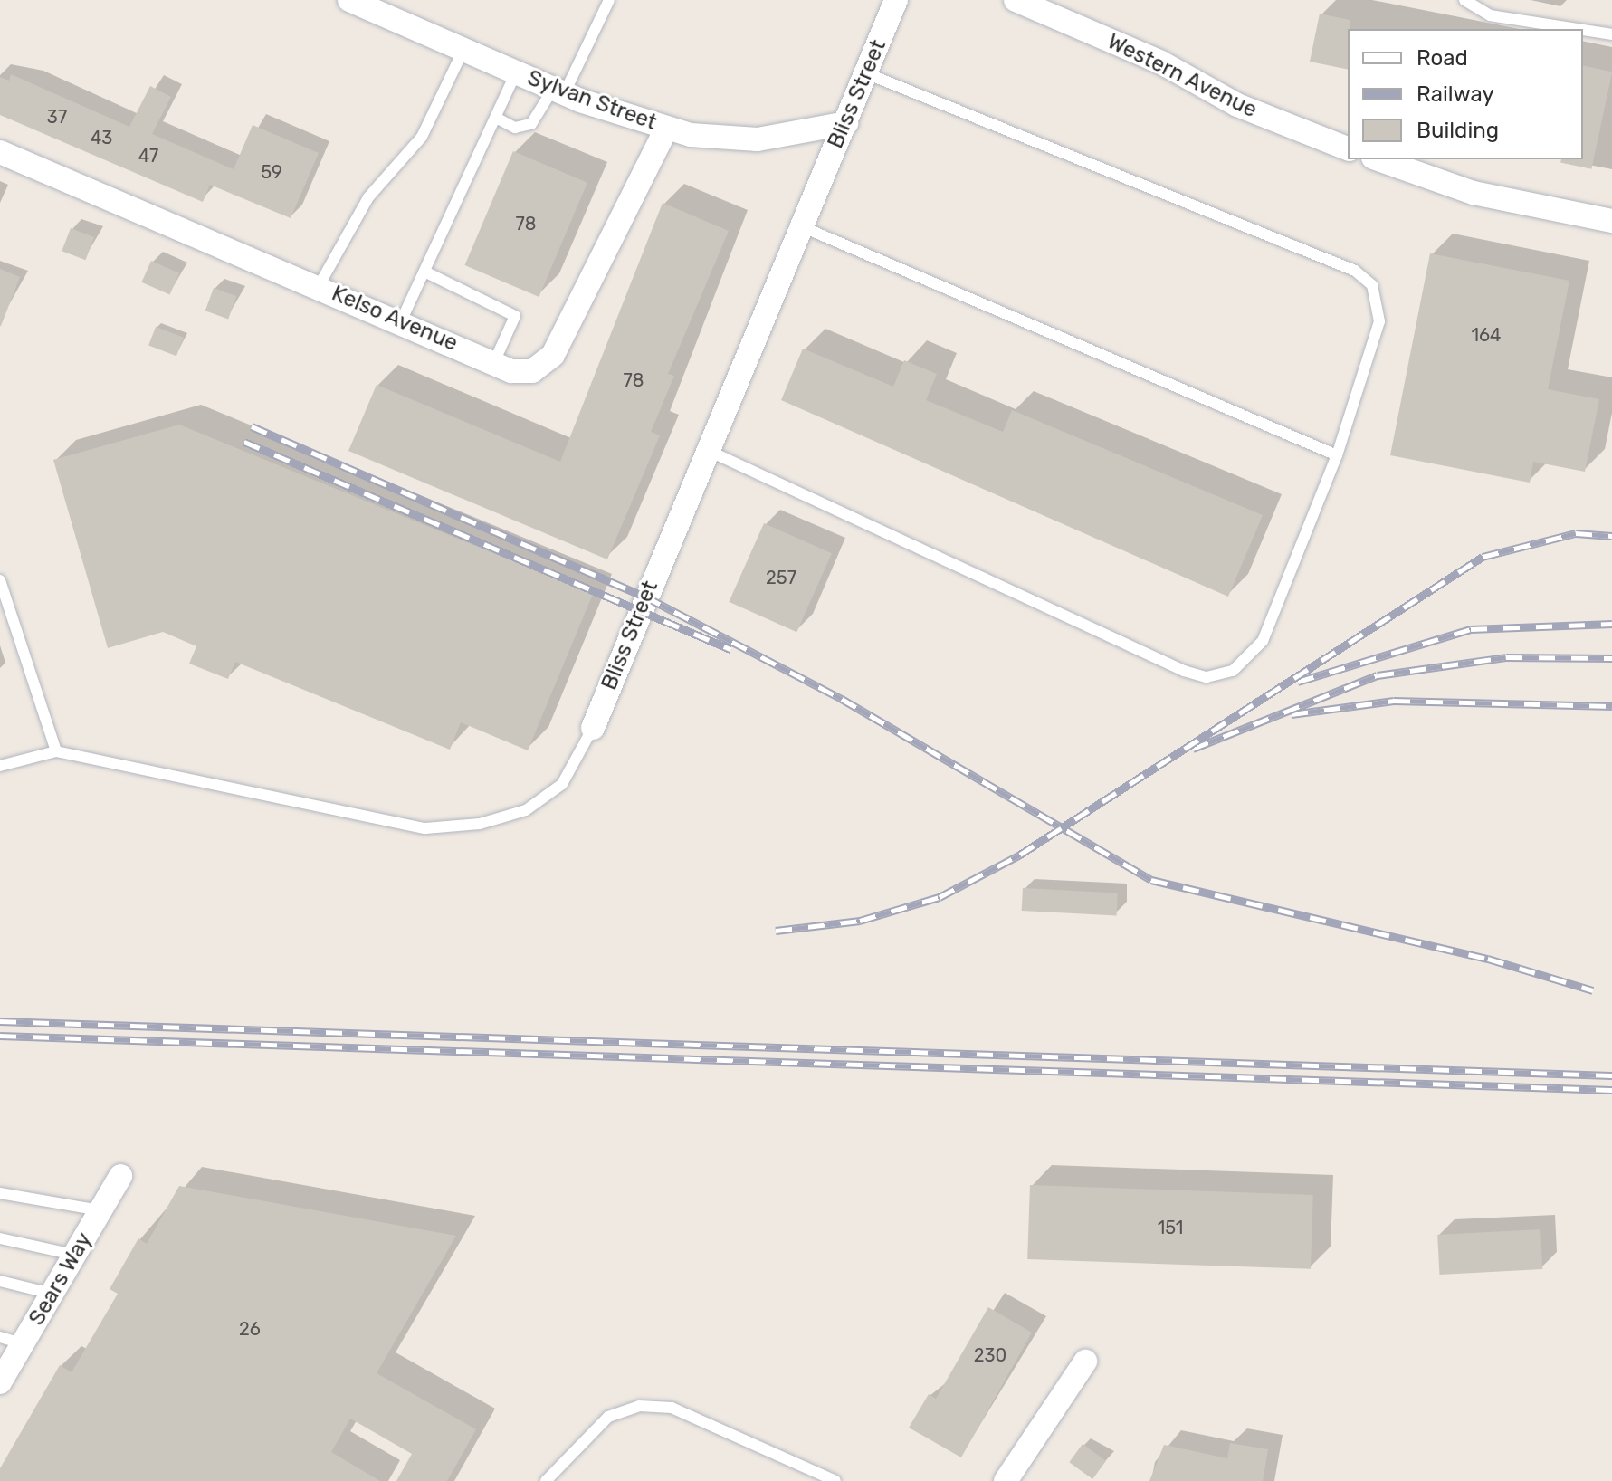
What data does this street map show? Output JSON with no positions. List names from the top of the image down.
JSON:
{
  "streets": {
    "street": [
      "Western Avenue",
      "Bliss Street",
      "Sylvan Street",
      "Kelso Avenue",
      "Sears Way"
    ]
  },
  "crossings": [
    ["Bliss Street", "Sylvan Street"],
    ["Sylvan Street", "Kelso Avenue"]
  ],
  "house_numbers": [
    "37",
    "43",
    "47",
    "59",
    "78",
    "164",
    "78",
    "257",
    "151",
    "26",
    "230"
  ],
  "legend": ["Road", "Railway", "Building"]
}
